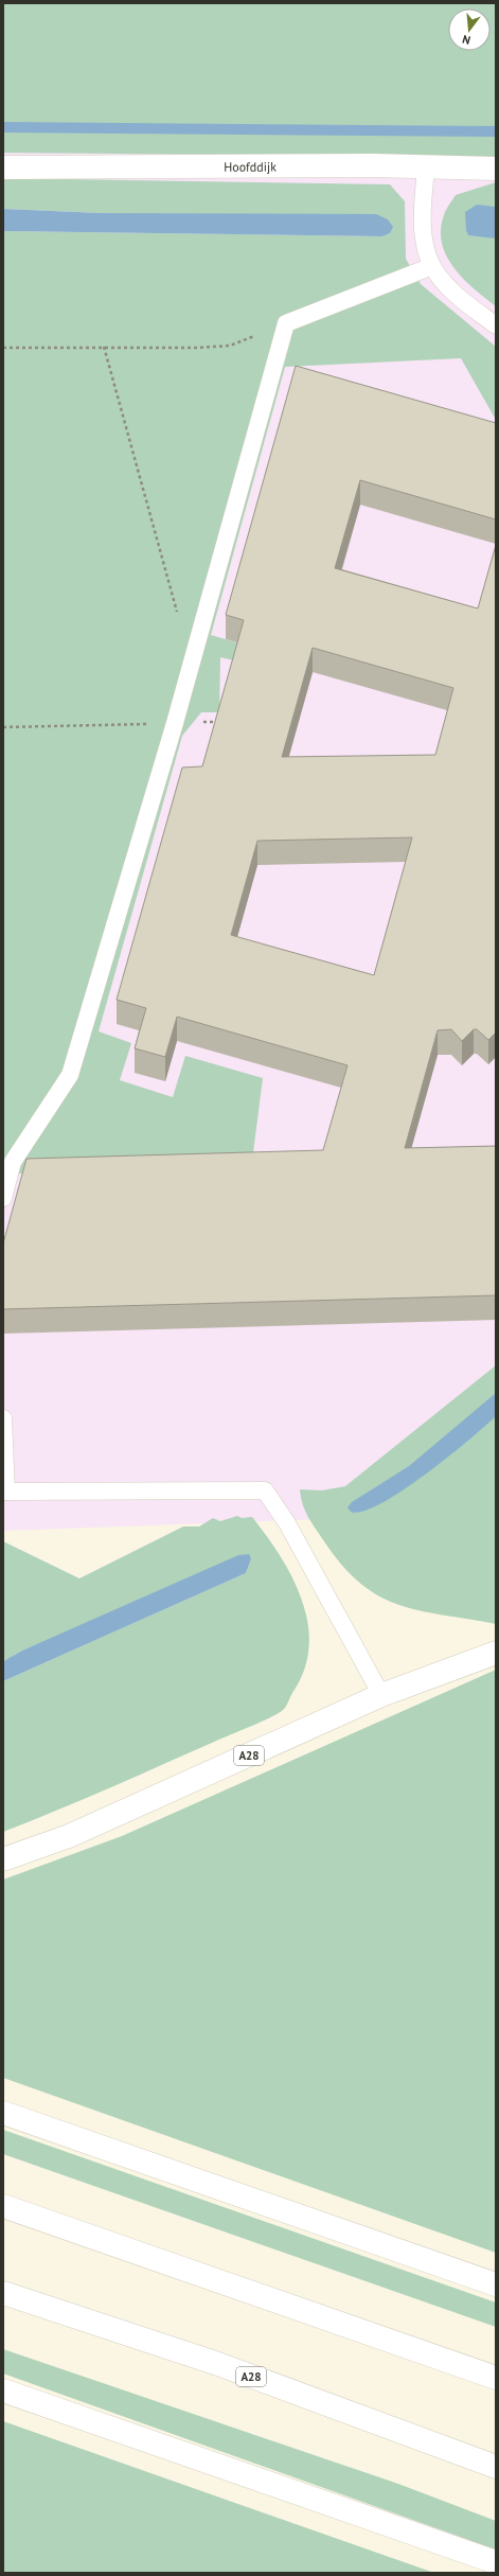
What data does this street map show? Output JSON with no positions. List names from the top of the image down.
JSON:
{
  "streets": {
    "main road": ["Hoofddijk", "A28"]
  },
  "north": "bottom"
}
